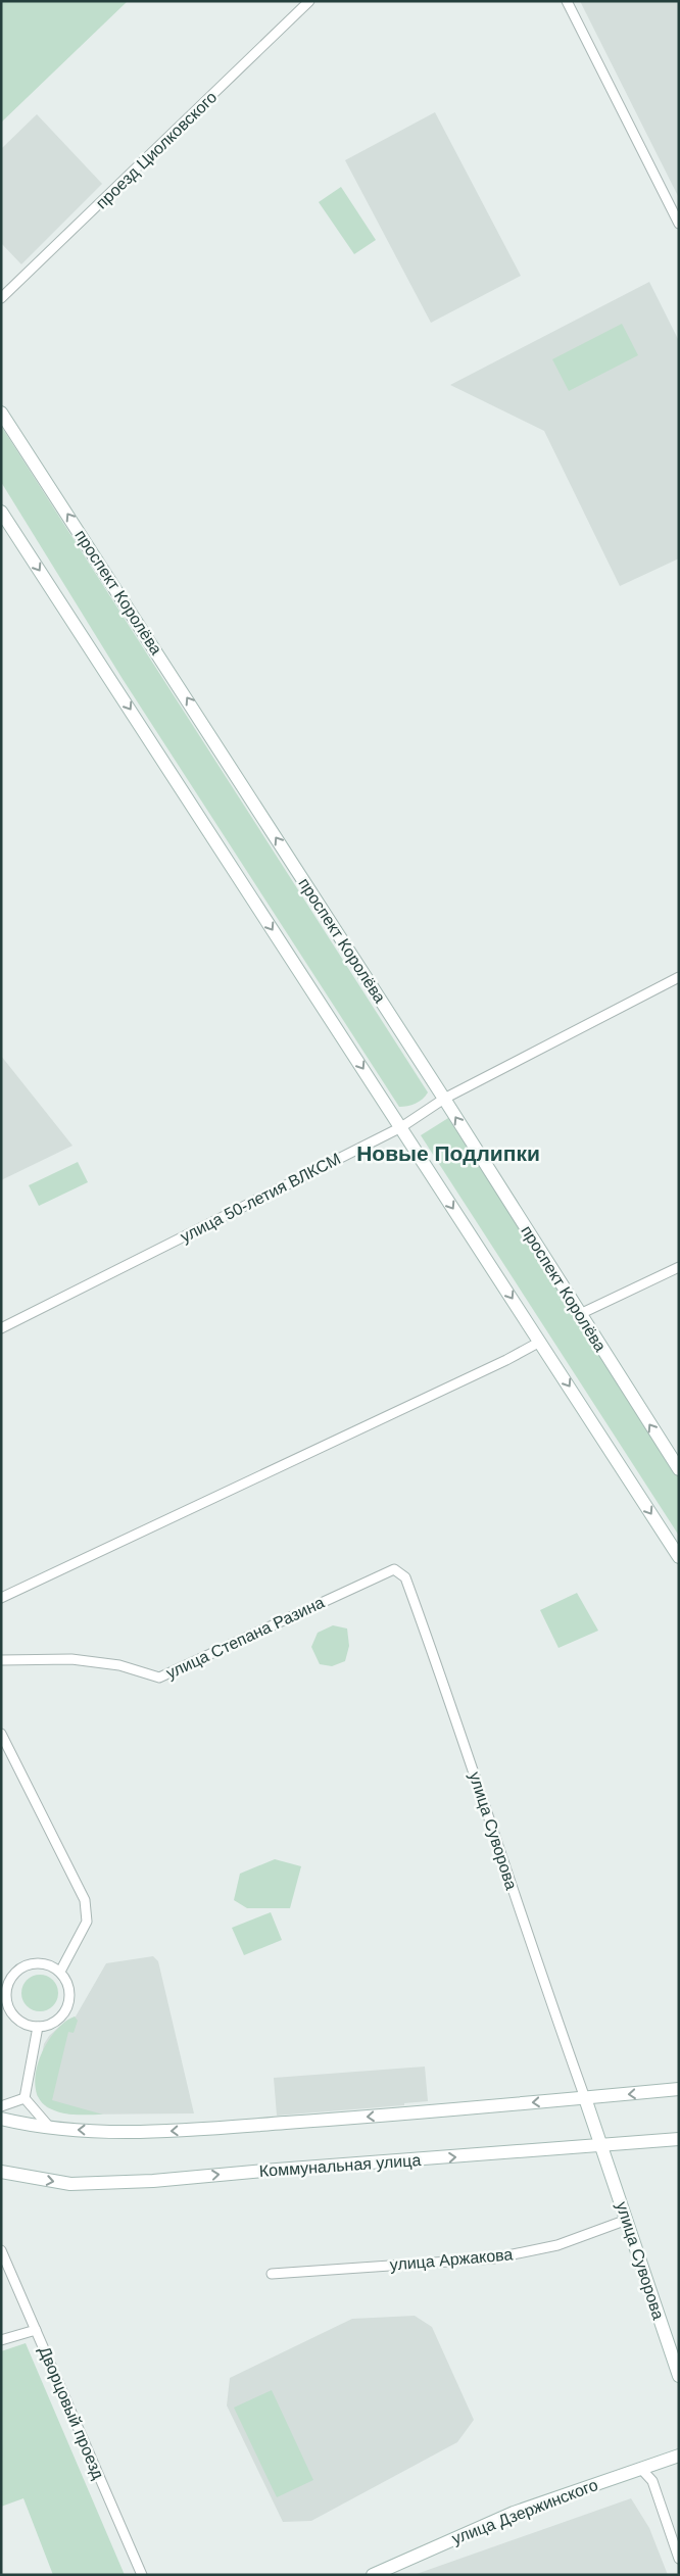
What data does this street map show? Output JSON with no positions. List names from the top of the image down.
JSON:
{
  "streets": {
    "main road": [
      "проспект Королёва",
      "улица Суворова",
      "Коммунальная улица",
      "улица Дзержинского"
    ],
    "street": [
      "проезд Циолковского",
      "улица 50-летия ВЛКСМ",
      "улица Степана Разина",
      "улица Аржакова",
      "Дворцовый проезд"
    ]
  },
  "crossings": [
    ["проспект Королёва", "улица 50-летия ВЛКСМ"],
    ["улица Степана Разина", "улица Суворова"],
    ["улица Суворова", "Коммунальная улица"],
    ["улица Суворова", "улица Аржакова"]
  ],
  "districts": ["Новые Подлипки"]
}
